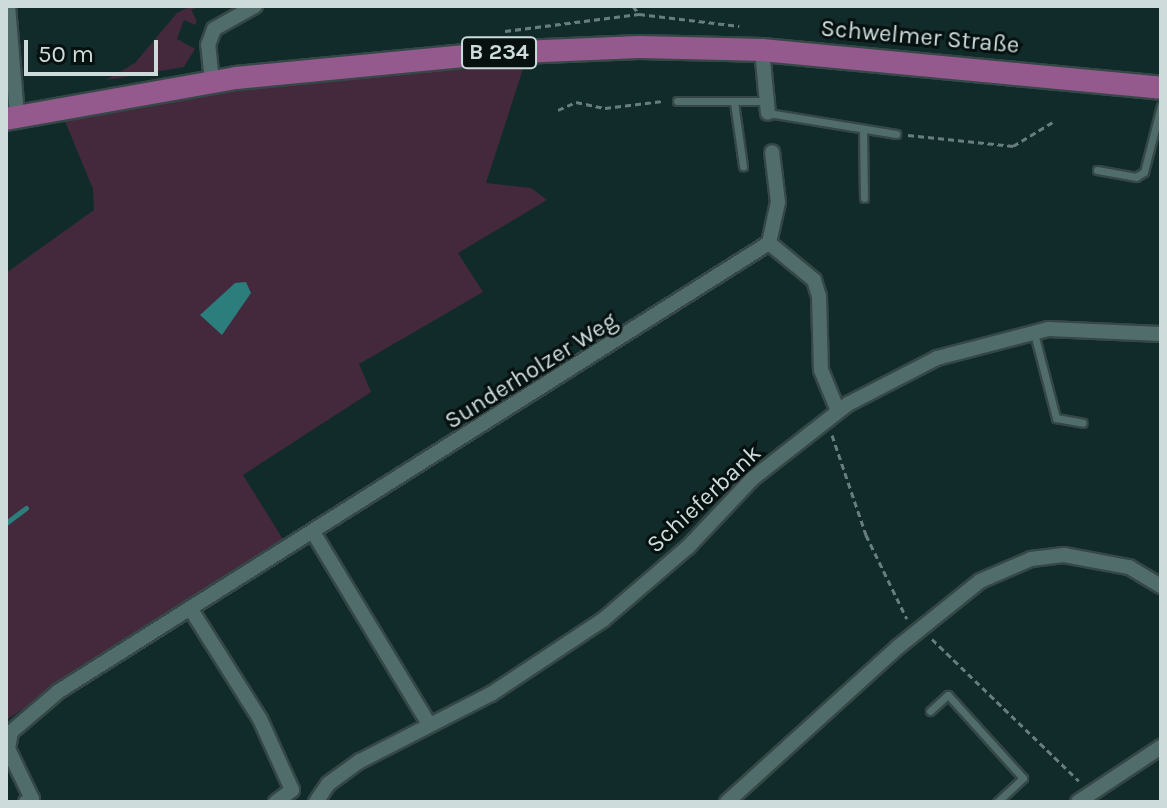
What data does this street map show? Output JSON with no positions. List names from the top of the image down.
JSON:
{
  "streets": {
    "main road": ["Schwelmer Straße", "B 234"],
    "street": ["Sunderholzer Weg", "Schieferbank"]
  },
  "scale_bar": "50 m"
}
